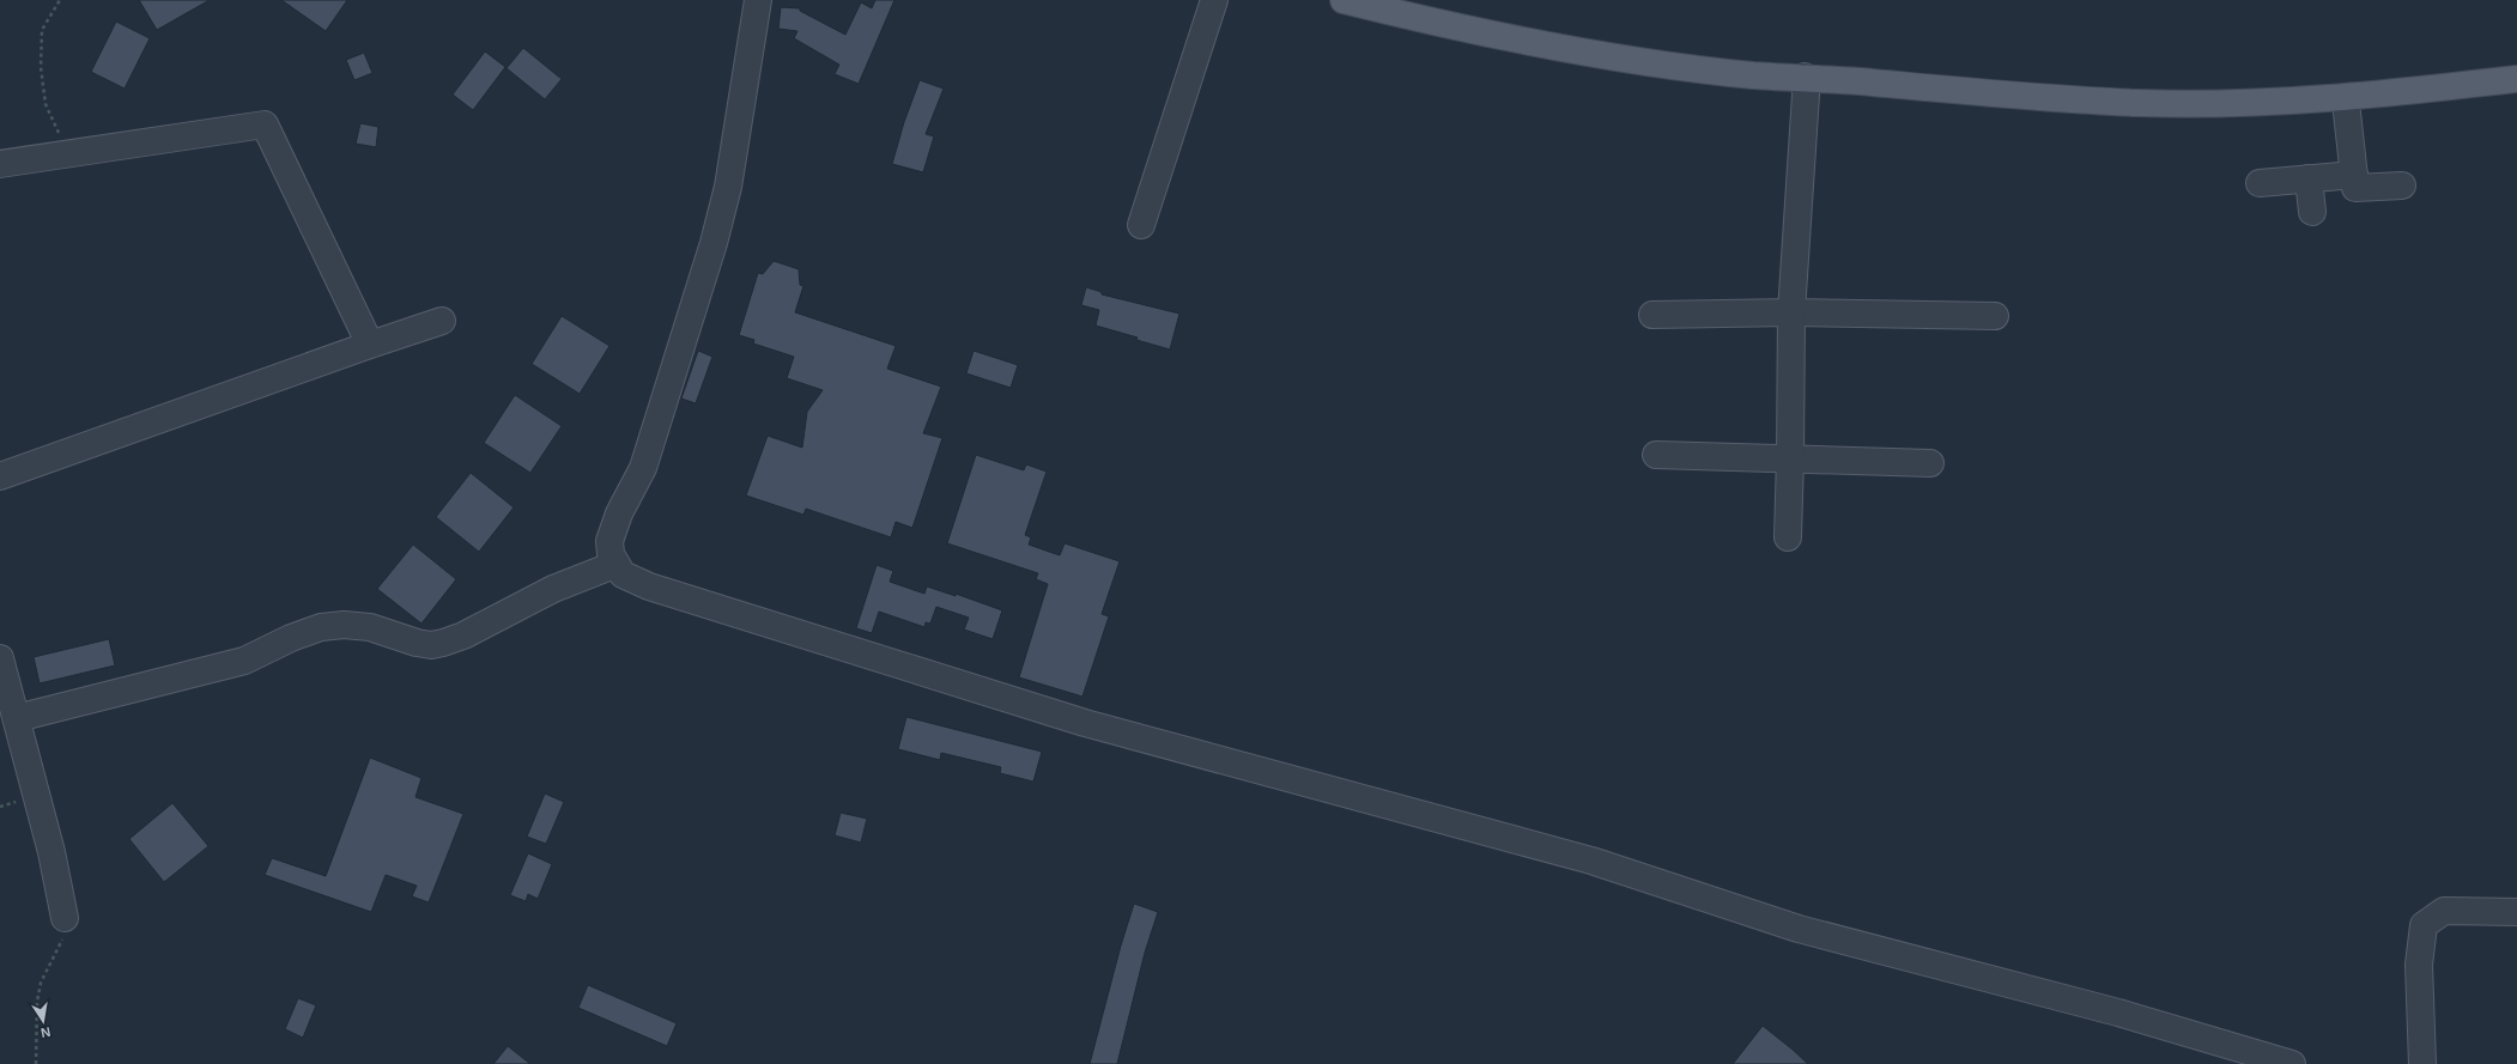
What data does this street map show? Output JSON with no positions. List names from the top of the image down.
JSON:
{
  "north": "bottom"
}
